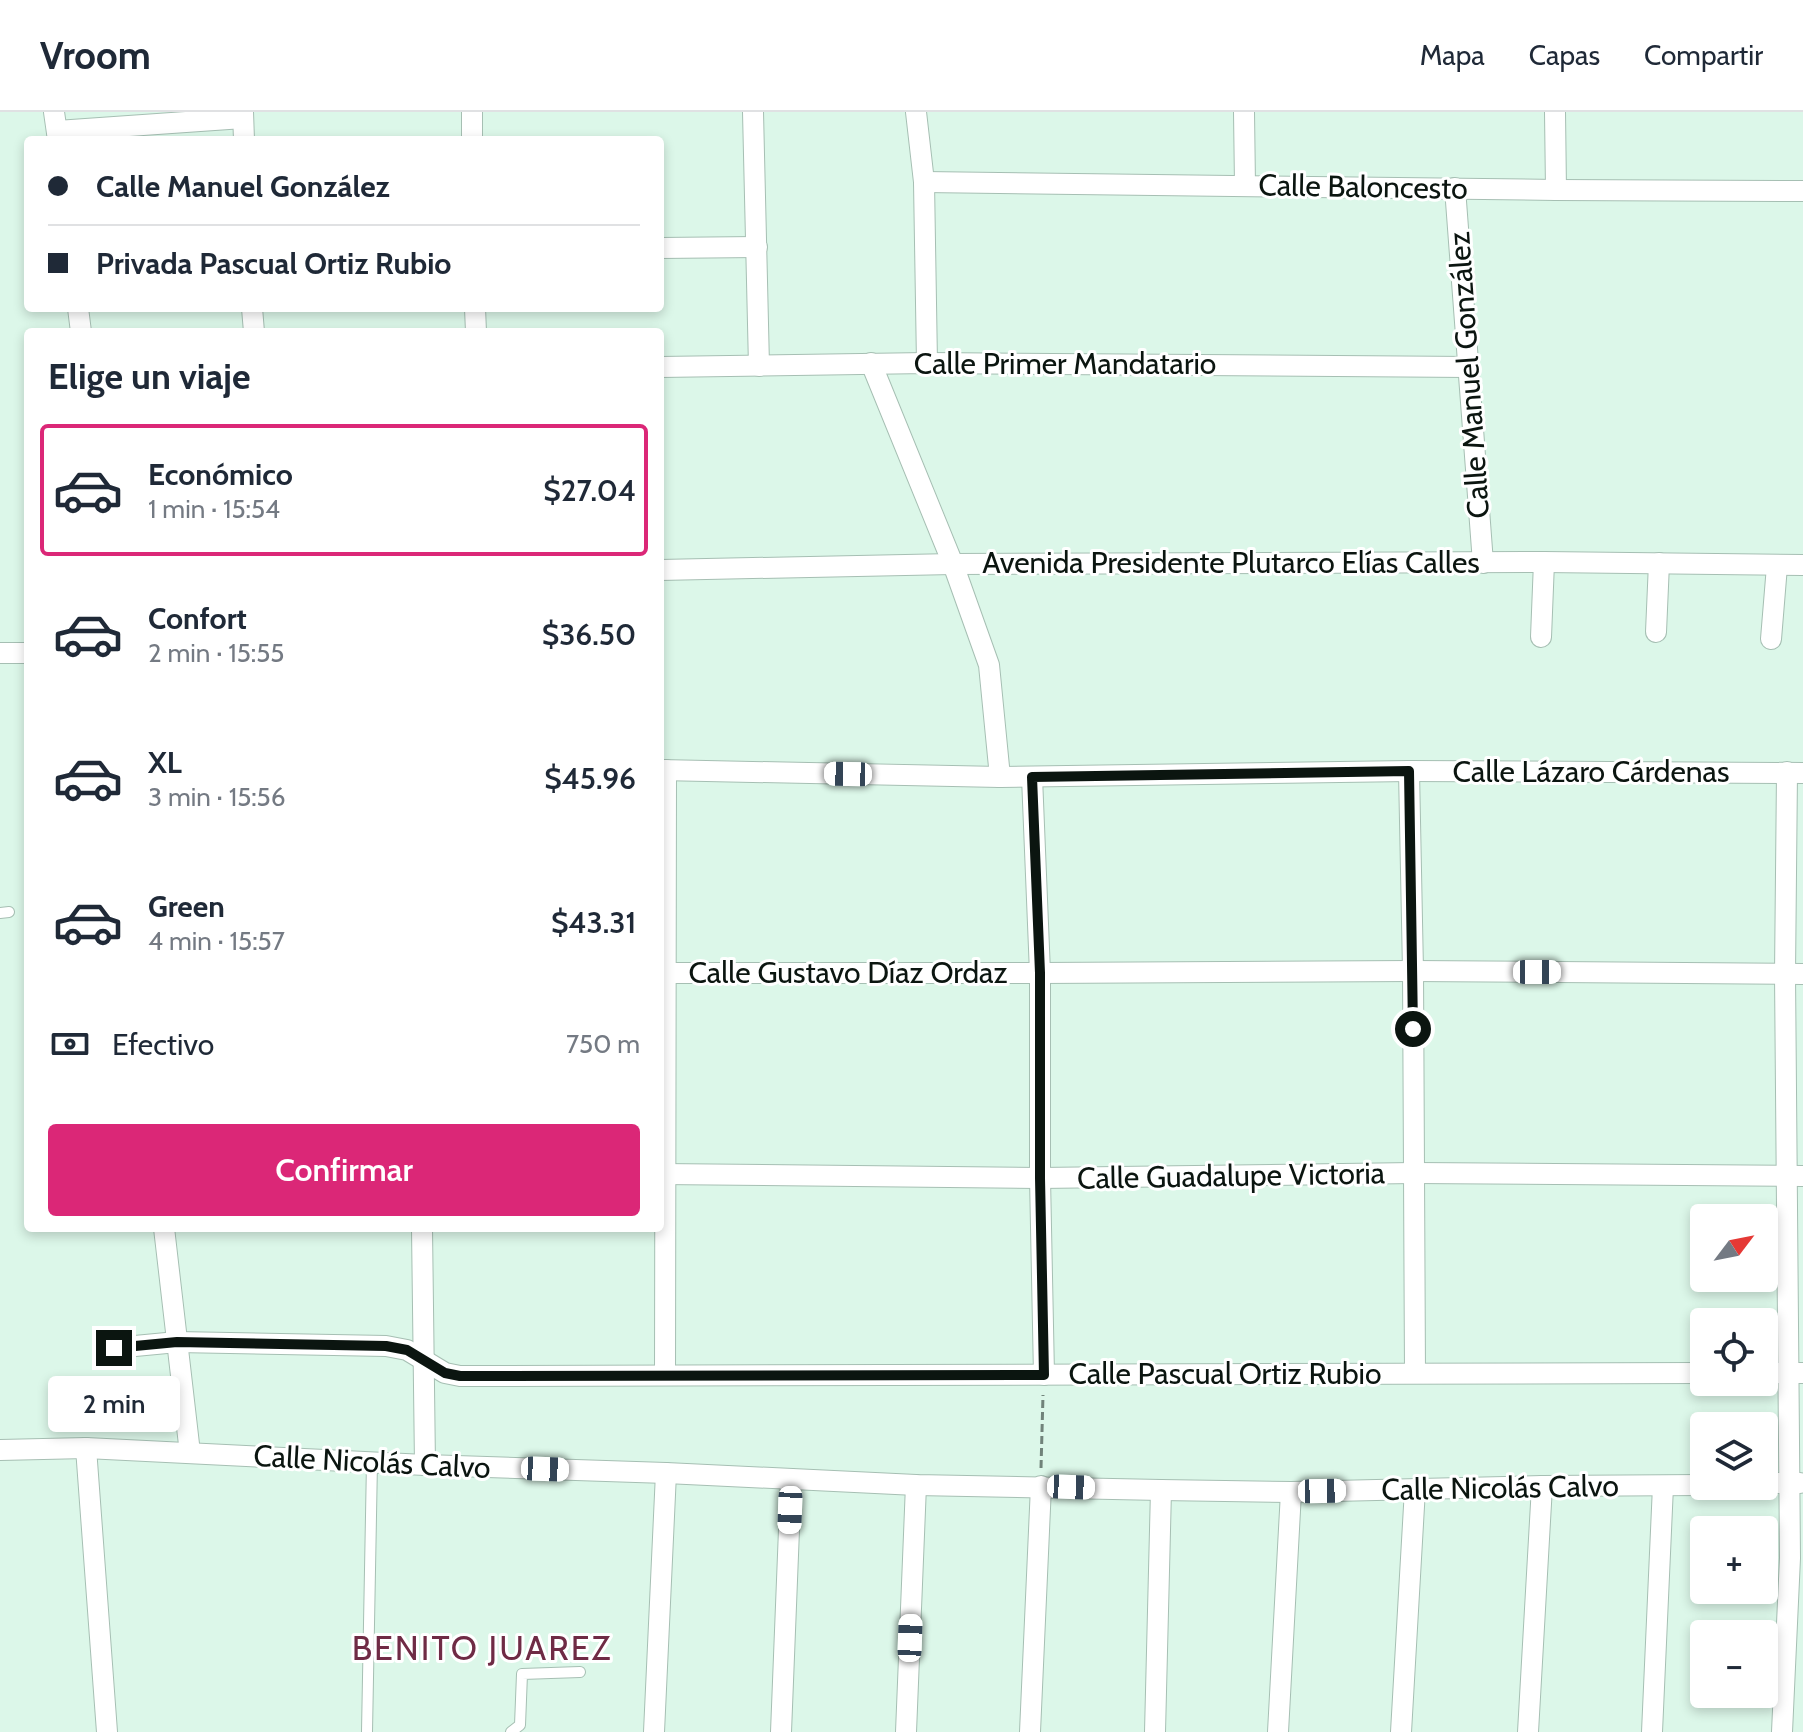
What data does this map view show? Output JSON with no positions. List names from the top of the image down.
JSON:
{
  "streets": {
    "street": [
      "Calle Baloncesto",
      "Calle Primer Mandatario",
      "Calle Manuel González",
      "Avenida Presidente Plutarco Elías Calles",
      "Calle Lázaro Cárdenas",
      "Calle Gustavo Díaz Ordaz",
      "Calle Guadalupe Victoria",
      "Calle Pascual Ortiz Rubio",
      "Calle Nicolás Calvo"
    ]
  },
  "crossings": [
    ["Calle Baloncesto", "Calle Manuel González"],
    ["Calle Primer Mandatario", "Calle Manuel González"],
    ["Calle Manuel González", "Avenida Presidente Plutarco Elías Calles"]
  ],
  "districts": ["BENITO JUAREZ"],
  "north": "top right",
  "page": {
    "header": "Vroom",
    "nav": ["Mapa", "Capas", "Compartir"],
    "banner": ["Calle Manuel González", "Privada Pascual Ortiz Rubio"],
    "heading": "Elige un viaje",
    "list": [
      {
        "name": "Económico",
        "note": "1 min · 15:54",
        "value": "$27.04"
      },
      {
        "name": "Confort",
        "note": "2 min · 15:55",
        "value": "$36.50"
      },
      {
        "name": "XL",
        "note": "3 min · 15:56",
        "value": "$45.96"
      },
      {
        "name": "Green",
        "note": "4 min · 15:57",
        "value": "$43.31"
      }
    ],
    "pay": ["Efectivo", "750 m"],
    "buttons": "Confirmar",
    "map_buttons": ["+", "−"],
    "bubble": "2 min"
  }
}
